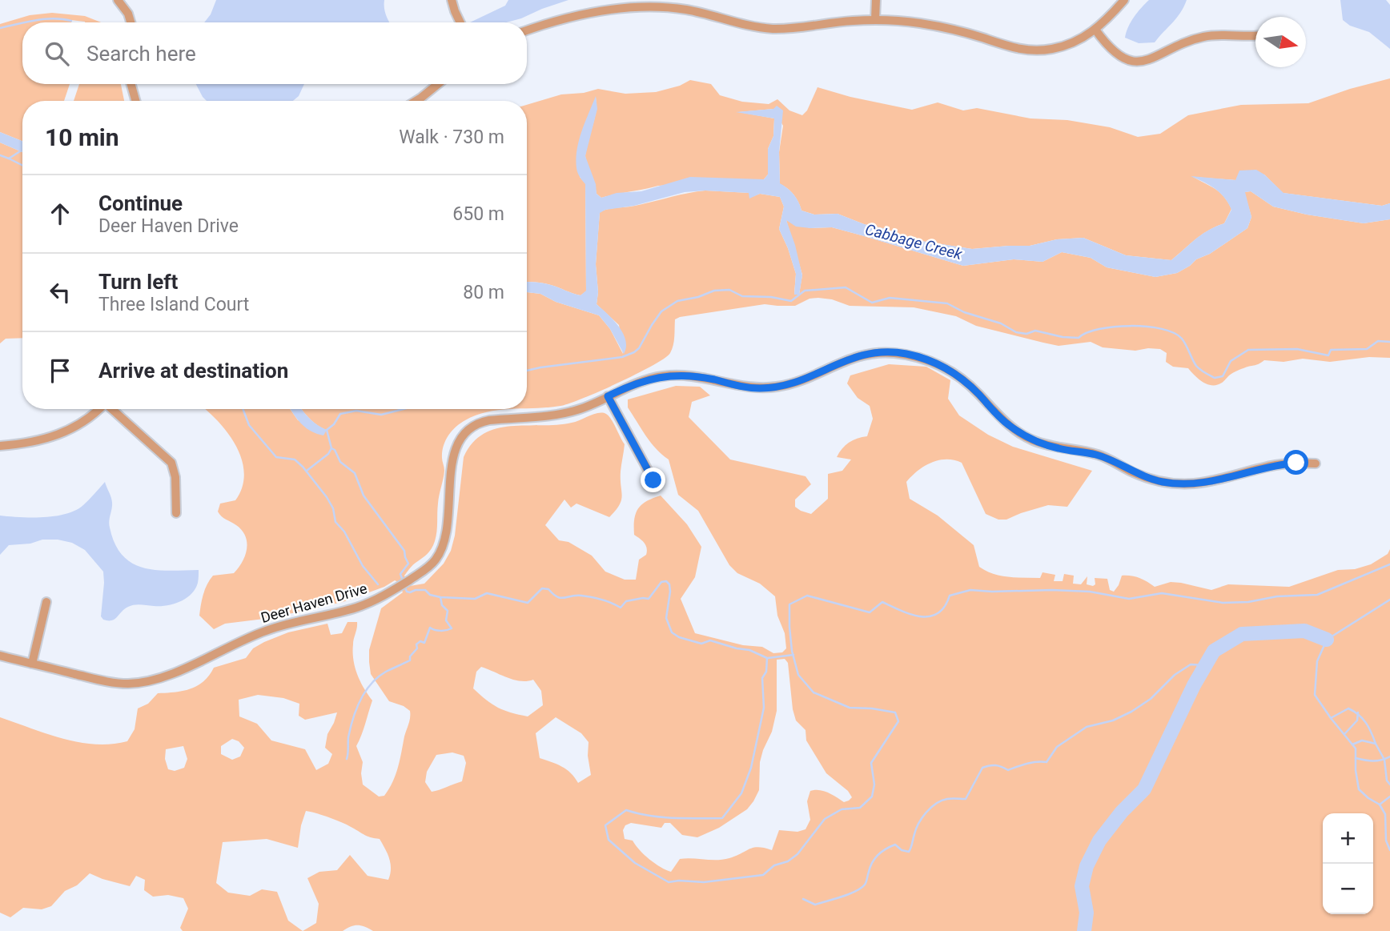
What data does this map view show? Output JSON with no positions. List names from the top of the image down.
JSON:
{
  "streets": {
    "street": ["Deer Haven Drive"]
  },
  "water": ["Cabbage Creek"],
  "north": "right",
  "page": {
    "search": "Search here",
    "heading": ["10 min", "Walk · 730 m"],
    "list": [
      ["Continue", "Deer Haven Drive", "650 m"],
      ["Turn left", "Three Island Court", "80 m"],
      "Arrive at destination"
    ],
    "map_buttons": ["+", "−"]
  }
}
